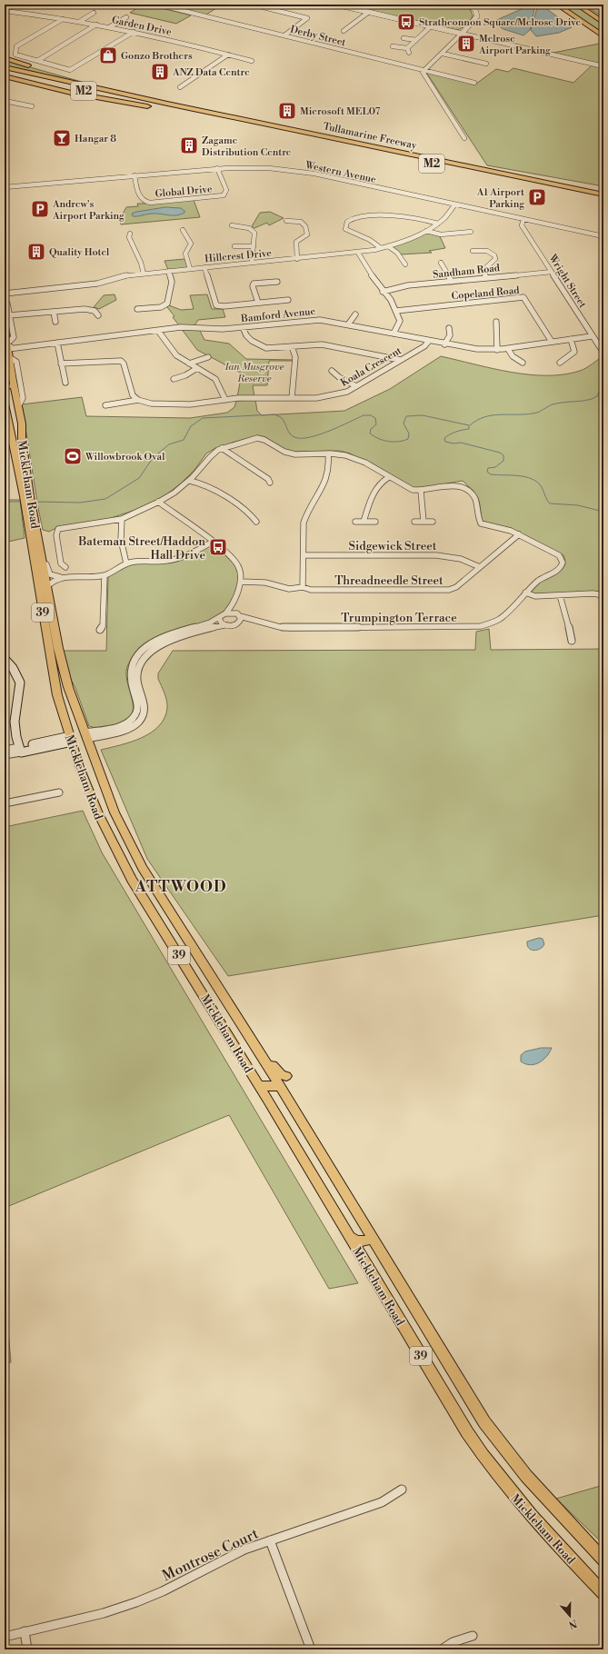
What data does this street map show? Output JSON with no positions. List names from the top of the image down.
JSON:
{
  "streets": {
    "highway": ["M2", "Tullamarine Freeway"],
    "main road": ["Mickleham Road", "39"],
    "street": [
      "Garden Drive",
      "Derby Street",
      "Western Avenue",
      "Global Drive",
      "Hillcrest Drive",
      "Sandham Road",
      "Wright Street",
      "Copeland Road",
      "Bamford Avenue",
      "Koala Crescent",
      "Sidgewick Street",
      "Threadneedle Street",
      "Trumpington Terrace",
      "Montrose Court"
    ]
  },
  "crossings": [
    ["Western Avenue", "Global Drive"],
    ["Western Avenue", "Hillcrest Drive"],
    ["Western Avenue", "Wright Street"],
    ["Hillcrest Drive", "Mickleham Road"],
    ["Sandham Road", "Wright Street"],
    ["Wright Street", "Bamford Avenue"],
    ["Copeland Road", "Bamford Avenue"],
    ["Bamford Avenue", "Koala Crescent"],
    ["Bamford Avenue", "Mickleham Road"],
    ["Sidgewick Street", "Threadneedle Street"],
    ["Threadneedle Street", "Trumpington Terrace"]
  ],
  "districts": ["ATTWOOD"],
  "parks": ["Ian Musgrove Reserve"],
  "places": {
    "bus stop": ["Strathconnon Square/Melrose Drive", "Bateman Street/Haddon Hall Drive"],
    "building": [
      "Melrose Airport Parking",
      "ANZ Data Centre",
      "Microsoft MEL07",
      "Zagame Distribution Centre",
      "Quality Hotel"
    ],
    "shop": ["Gonzo Brothers"],
    "bar": ["Hangar 8"],
    "parking": ["A1 Airport Parking", "Andrew's Airport Parking"],
    "sports": ["Willowbrook Oval"]
  },
  "north": "bottom"
}
